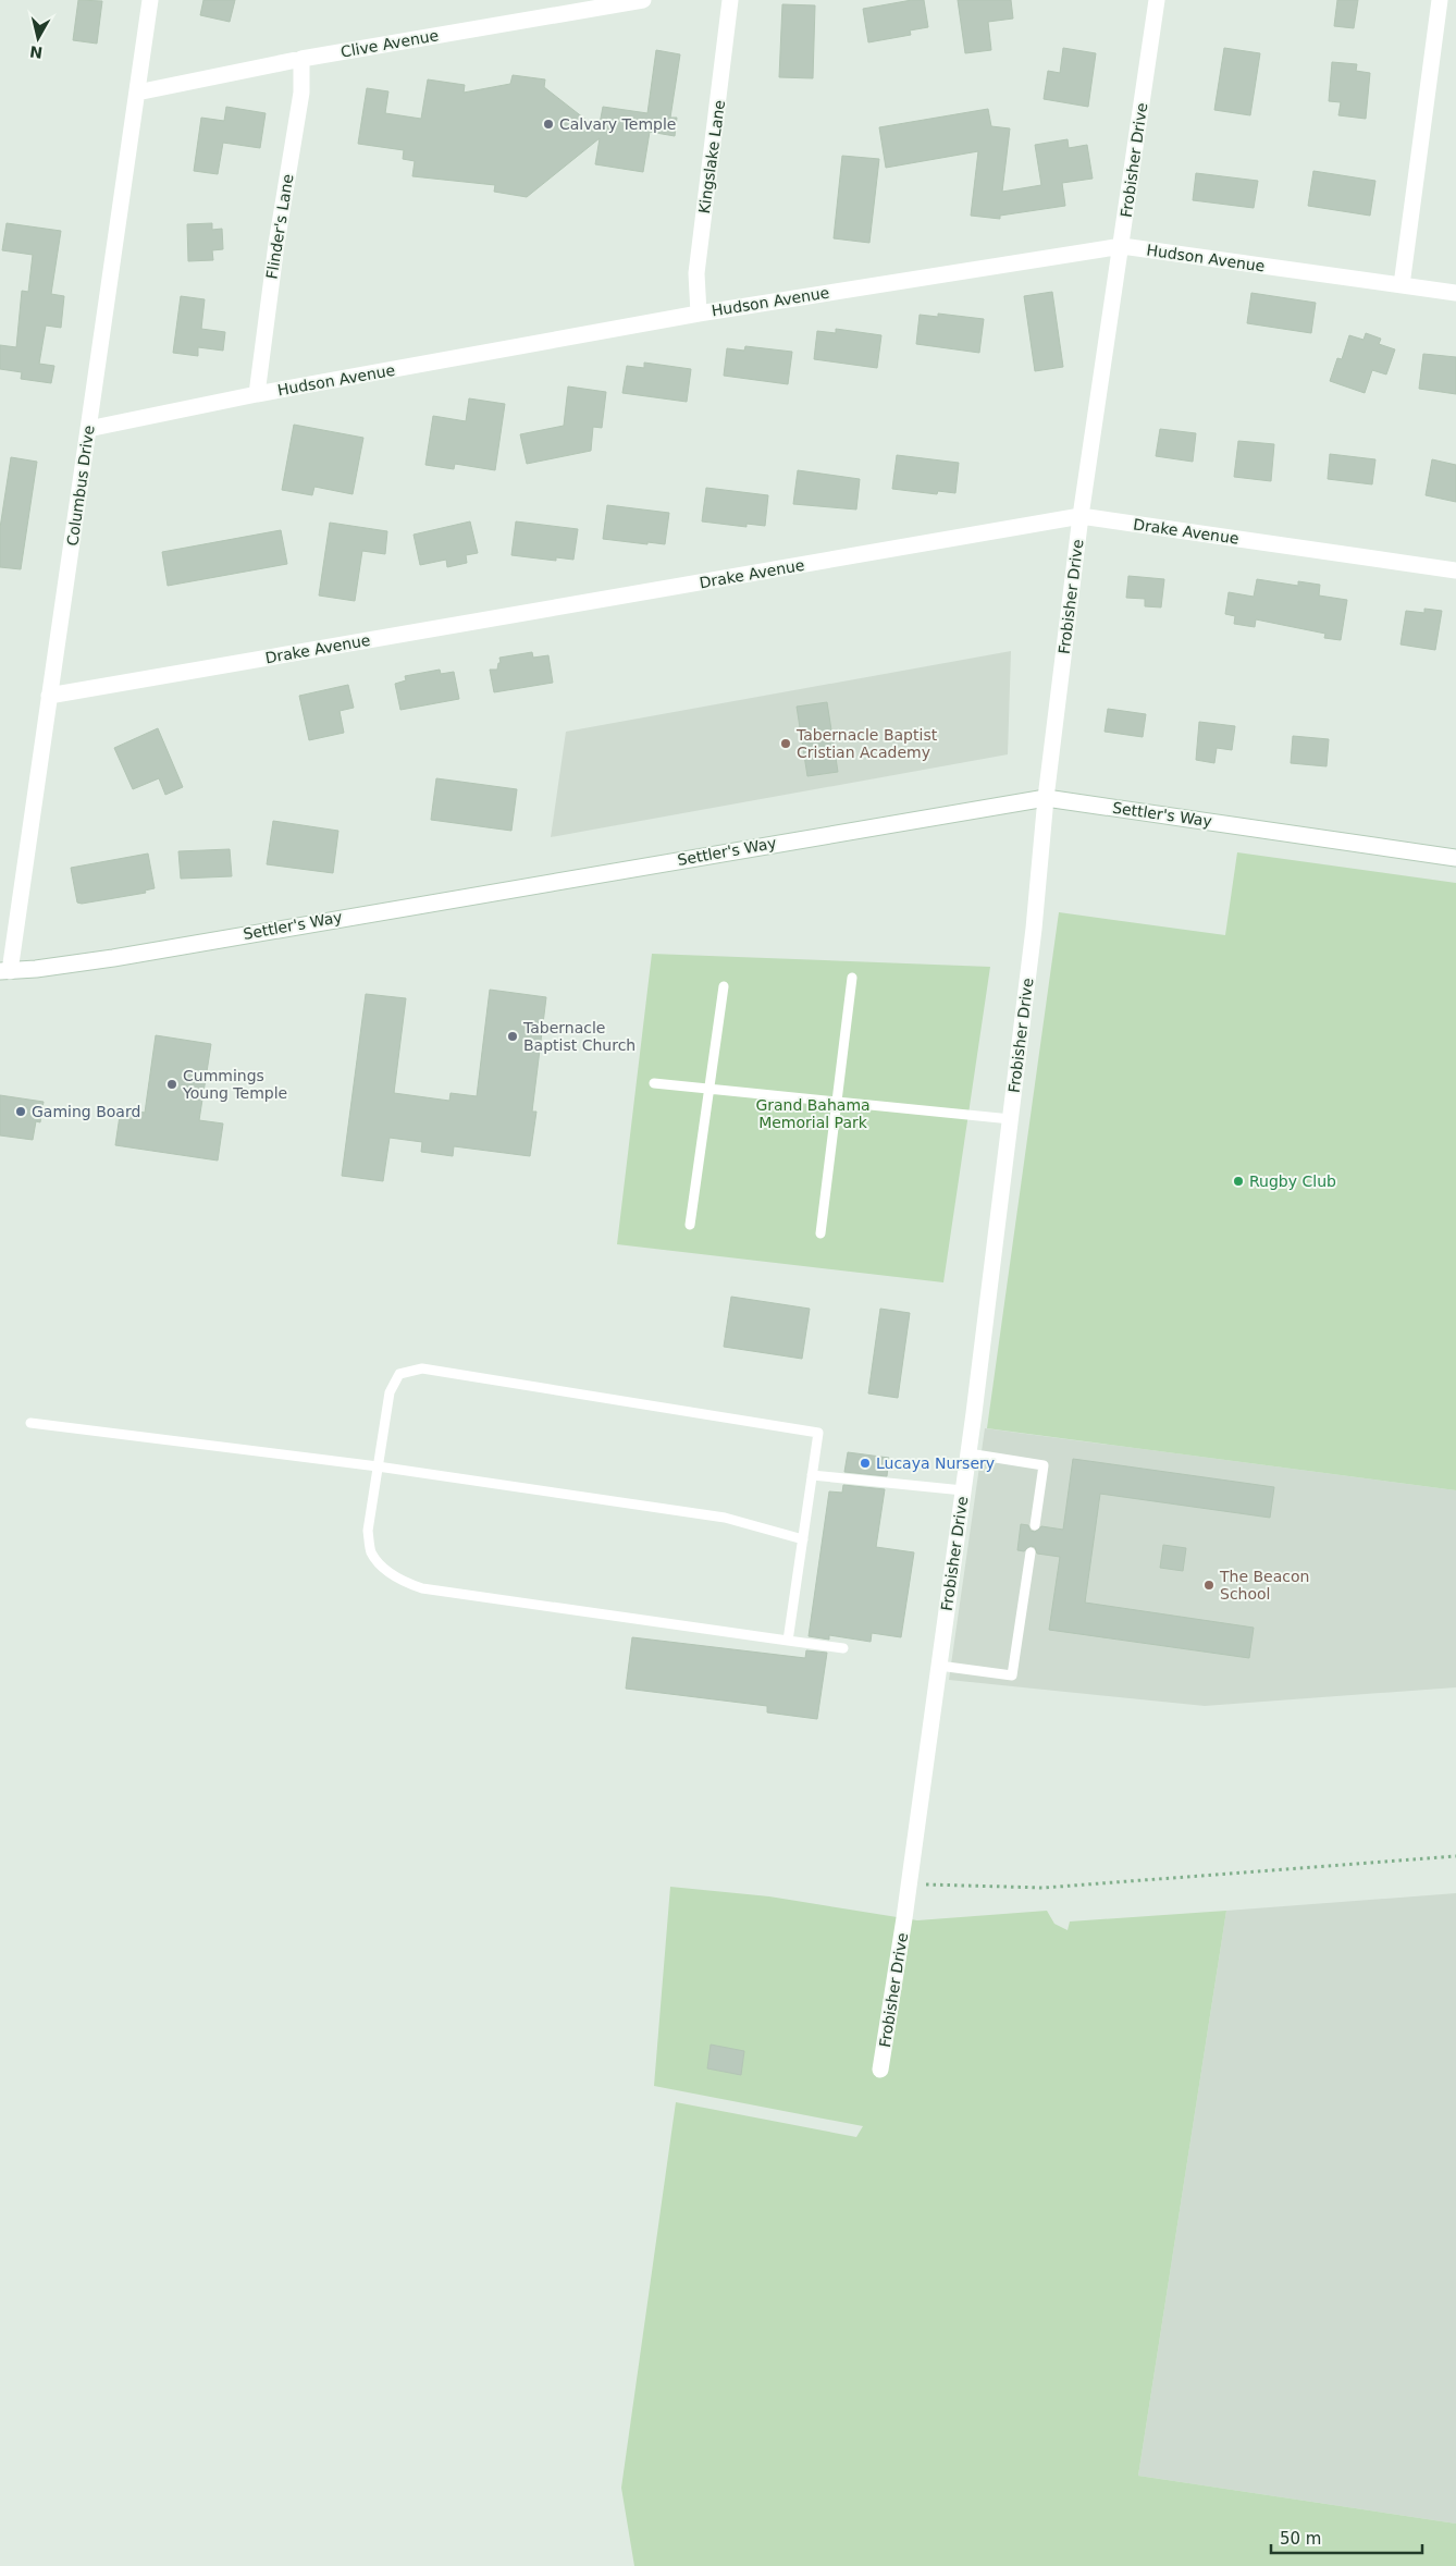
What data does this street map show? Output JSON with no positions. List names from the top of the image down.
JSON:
{
  "streets": {
    "street": [
      "Clive Avenue",
      "Kingslake Lane",
      "Frobisher Drive",
      "Flinder's Lane",
      "Hudson Avenue",
      "Columbus Drive",
      "Drake Avenue",
      "Settler's Way"
    ]
  },
  "crossings": [
    ["Clive Avenue", "Flinder's Lane"],
    ["Clive Avenue", "Columbus Drive"],
    ["Kingslake Lane", "Hudson Avenue"],
    ["Frobisher Drive", "Hudson Avenue"],
    ["Frobisher Drive", "Drake Avenue"],
    ["Frobisher Drive", "Settler's Way"],
    ["Flinder's Lane", "Hudson Avenue"],
    ["Hudson Avenue", "Columbus Drive"],
    ["Columbus Drive", "Drake Avenue"],
    ["Columbus Drive", "Settler's Way"]
  ],
  "parks": ["Grand Bahama Memorial Park"],
  "places": [
    "Calvary Temple",
    "Tabernacle Baptist Cristian Academy",
    "Tabernacle Baptist Church",
    "Cummings Young Temple",
    "Gaming Board",
    "Rugby Club",
    "Lucaya Nursery",
    "The Beacon School"
  ],
  "scale_bar": "50 m",
  "north": "bottom"
}
